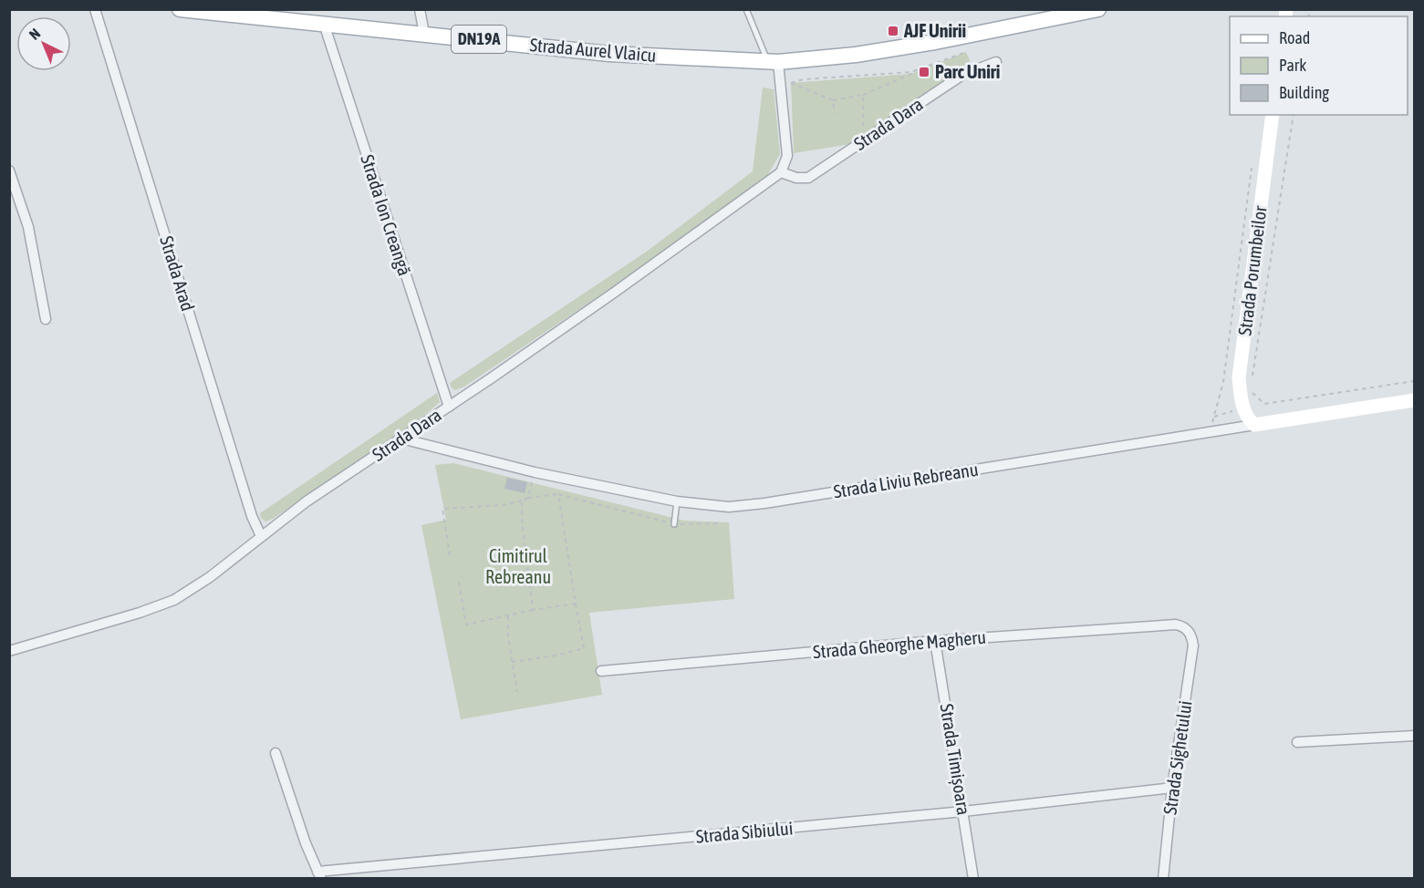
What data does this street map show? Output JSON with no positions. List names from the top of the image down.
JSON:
{
  "streets": {
    "main road": [
      "DN19A",
      "Strada Aurel Vlaicu",
      "Strada Porumbeilor",
      "Strada Liviu Rebreanu"
    ],
    "street": [
      "Strada Dara",
      "Strada Ion Creangă",
      "Strada Arad",
      "Strada Gheorghe Magheru",
      "Strada Sighetului",
      "Strada Timișoara",
      "Strada Sibiului"
    ]
  },
  "crossings": [
    ["DN19A", "Strada Aurel Vlaicu"],
    ["Strada Aurel Vlaicu", "Strada Ion Creangă"],
    ["Strada Dara", "Strada Ion Creangă"],
    ["Strada Dara", "Strada Arad"],
    ["Strada Dara", "Strada Liviu Rebreanu"],
    ["Strada Porumbeilor", "Strada Liviu Rebreanu"],
    ["Strada Gheorghe Magheru", "Strada Sighetului"],
    ["Strada Gheorghe Magheru", "Strada Timișoara"],
    ["Strada Sighetului", "Strada Sibiului"],
    ["Strada Timișoara", "Strada Sibiului"]
  ],
  "parks": ["Cimitirul Rebreanu"],
  "places": {
    "transit": ["AJF Unirii", "Parc Uniri"]
  },
  "legend": ["Road", "Park", "Building"],
  "north": "top left"
}
